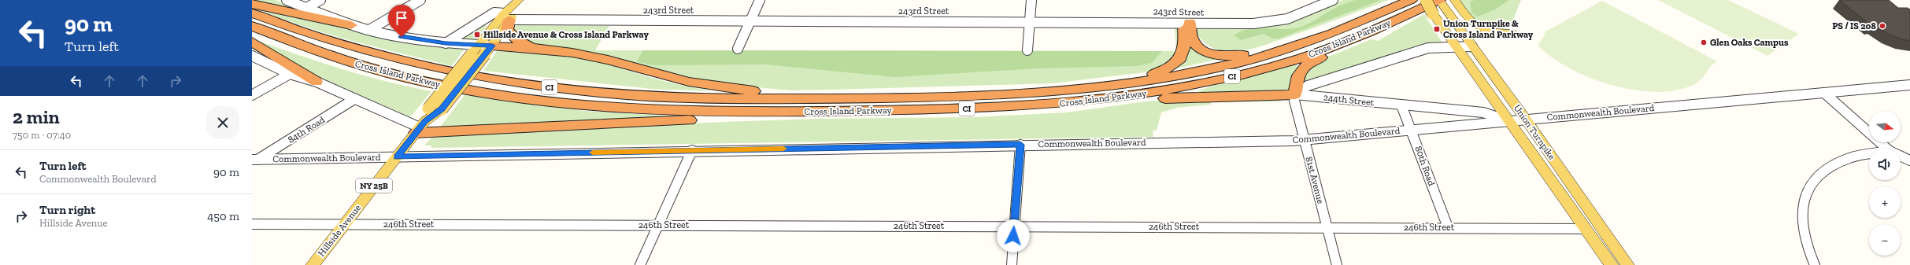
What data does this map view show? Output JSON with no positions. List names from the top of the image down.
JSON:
{
  "streets": {
    "highway": ["Cross Island Parkway", "CI"],
    "main road": ["Union Turnpike", "NY 25B", "Hillside Avenue"],
    "street": [
      "243rd Street",
      "244th Street",
      "Commonwealth Boulevard",
      "84th Road",
      "80th Road",
      "81st Avenue",
      "246th Street"
    ]
  },
  "crossings": [
    ["243rd Street", "Hillside Avenue"],
    ["Cross Island Parkway", "Union Turnpike"],
    ["244th Street", "Commonwealth Boulevard"],
    ["244th Street", "Union Turnpike"],
    ["244th Street", "80th Road"],
    ["244th Street", "81st Avenue"],
    ["Commonwealth Boulevard", "84th Road"],
    ["Commonwealth Boulevard", "Union Turnpike"],
    ["Commonwealth Boulevard", "80th Road"],
    ["Commonwealth Boulevard", "81st Avenue"],
    ["Commonwealth Boulevard", "Hillside Avenue"],
    ["Union Turnpike", "246th Street"],
    ["80th Road", "246th Street"],
    ["81st Avenue", "246th Street"],
    ["246th Street", "Hillside Avenue"]
  ],
  "places": {
    "other": ["PS / IS 208", "Glen Oaks Campus"],
    "transit": ["Union Turnpike & Cross Island Parkway", "Hillside Avenue & Cross Island Parkway"]
  },
  "north": "right",
  "page": {
    "turn": ["90 m", "Turn left"],
    "heading": ["2 min", "750 m · 07:40"],
    "map_buttons": ["+", "−"],
    "list": [
      {
        "name": "Turn left",
        "note": "Commonwealth Boulevard",
        "value": "90 m"
      },
      {
        "name": "Turn right",
        "note": "Hillside Avenue",
        "value": "450 m"
      }
    ]
  }
}
